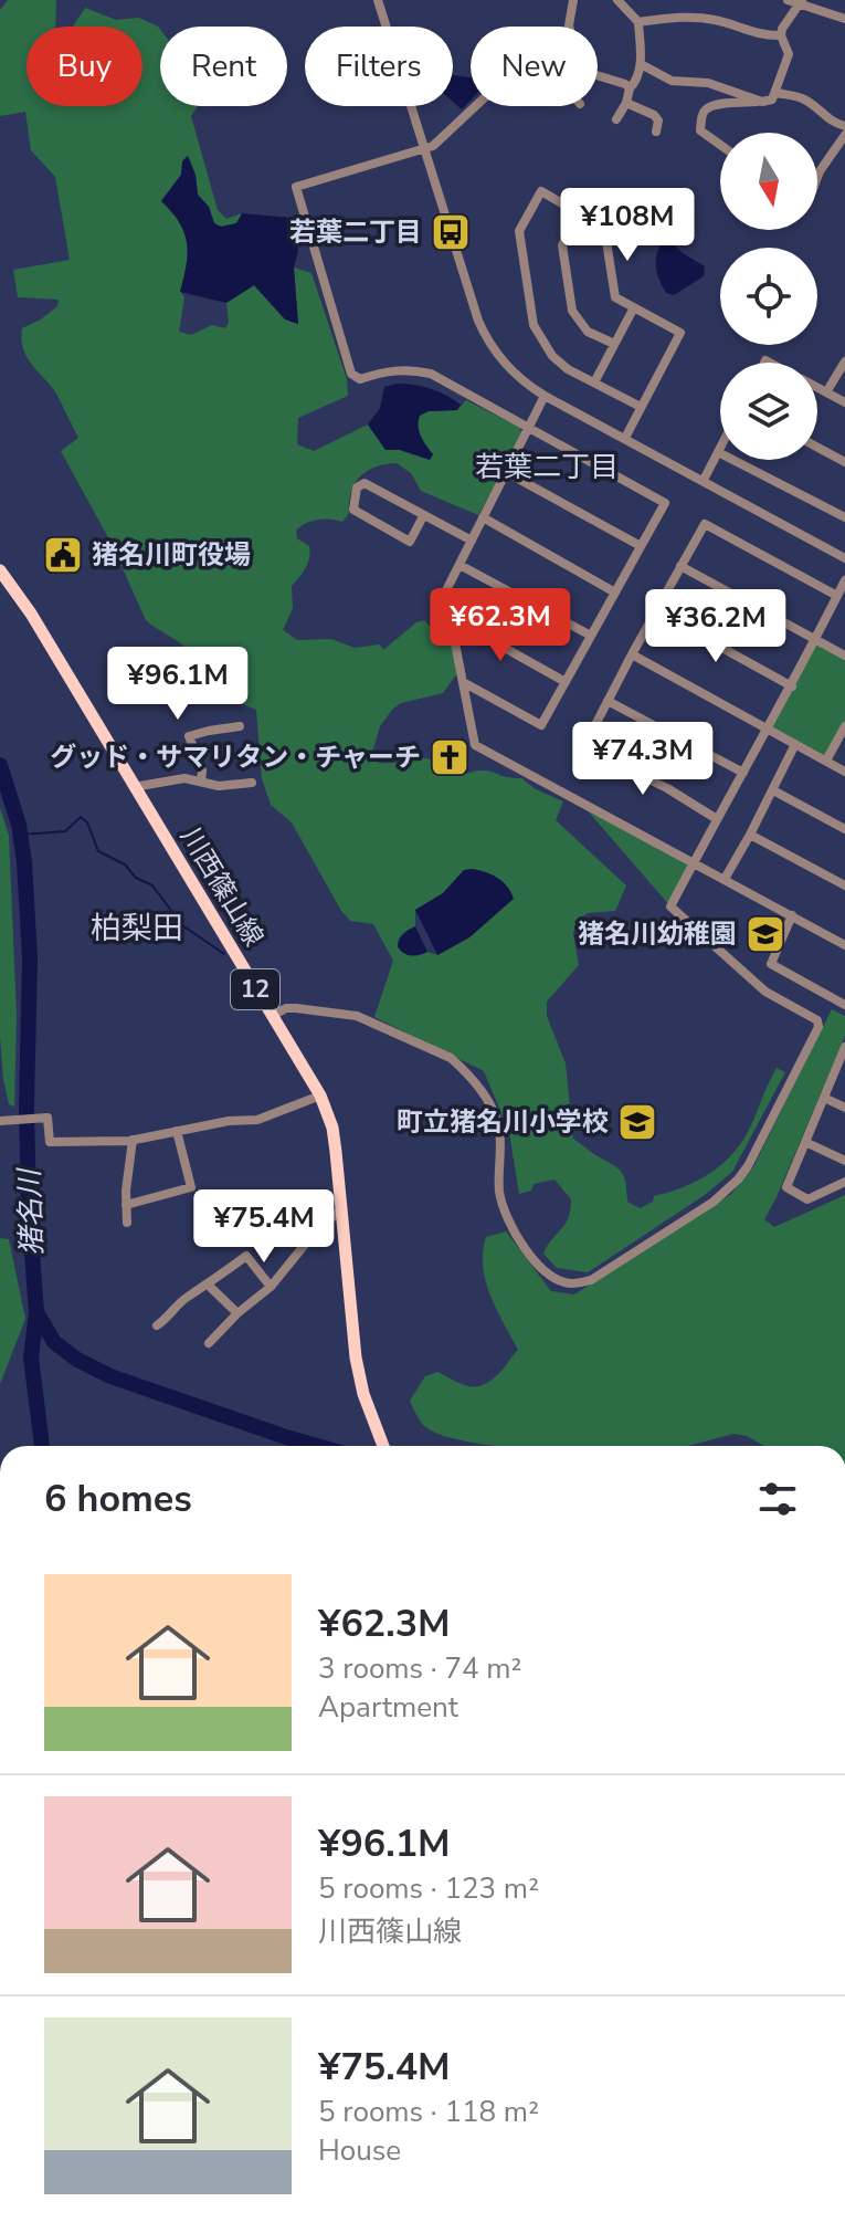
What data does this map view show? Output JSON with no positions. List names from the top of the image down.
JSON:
{
  "streets": {
    "main road": ["川西篠山線", "12"]
  },
  "districts": ["若葉二丁目", "柏梨田"],
  "water": ["猪名川"],
  "places": {
    "bus stop": ["若葉二丁目"],
    "public building": ["猪名川町役場"],
    "church": ["グッド・サマリタン・チャーチ"],
    "school or university": ["猪名川幼稚園", "町立猪名川小学校"]
  },
  "north": "bottom",
  "page": {
    "chip": [
      "Buy",
      "Rent",
      "Filters",
      "New"
    ],
    "price": [
      "¥108M",
      "¥62.3M",
      "¥36.2M",
      "¥96.1M",
      "¥74.3M",
      "¥75.4M"
    ],
    "heading": "6 homes",
    "list": [
      {
        "name": "¥62.3M",
        "note": "3 rooms · 74 m² · Apartment"
      },
      {
        "name": "¥96.1M",
        "note": "5 rooms · 123 m² · 川西篠山線"
      },
      {
        "name": "¥75.4M",
        "note": "5 rooms · 118 m² · House"
      }
    ]
  }
}
